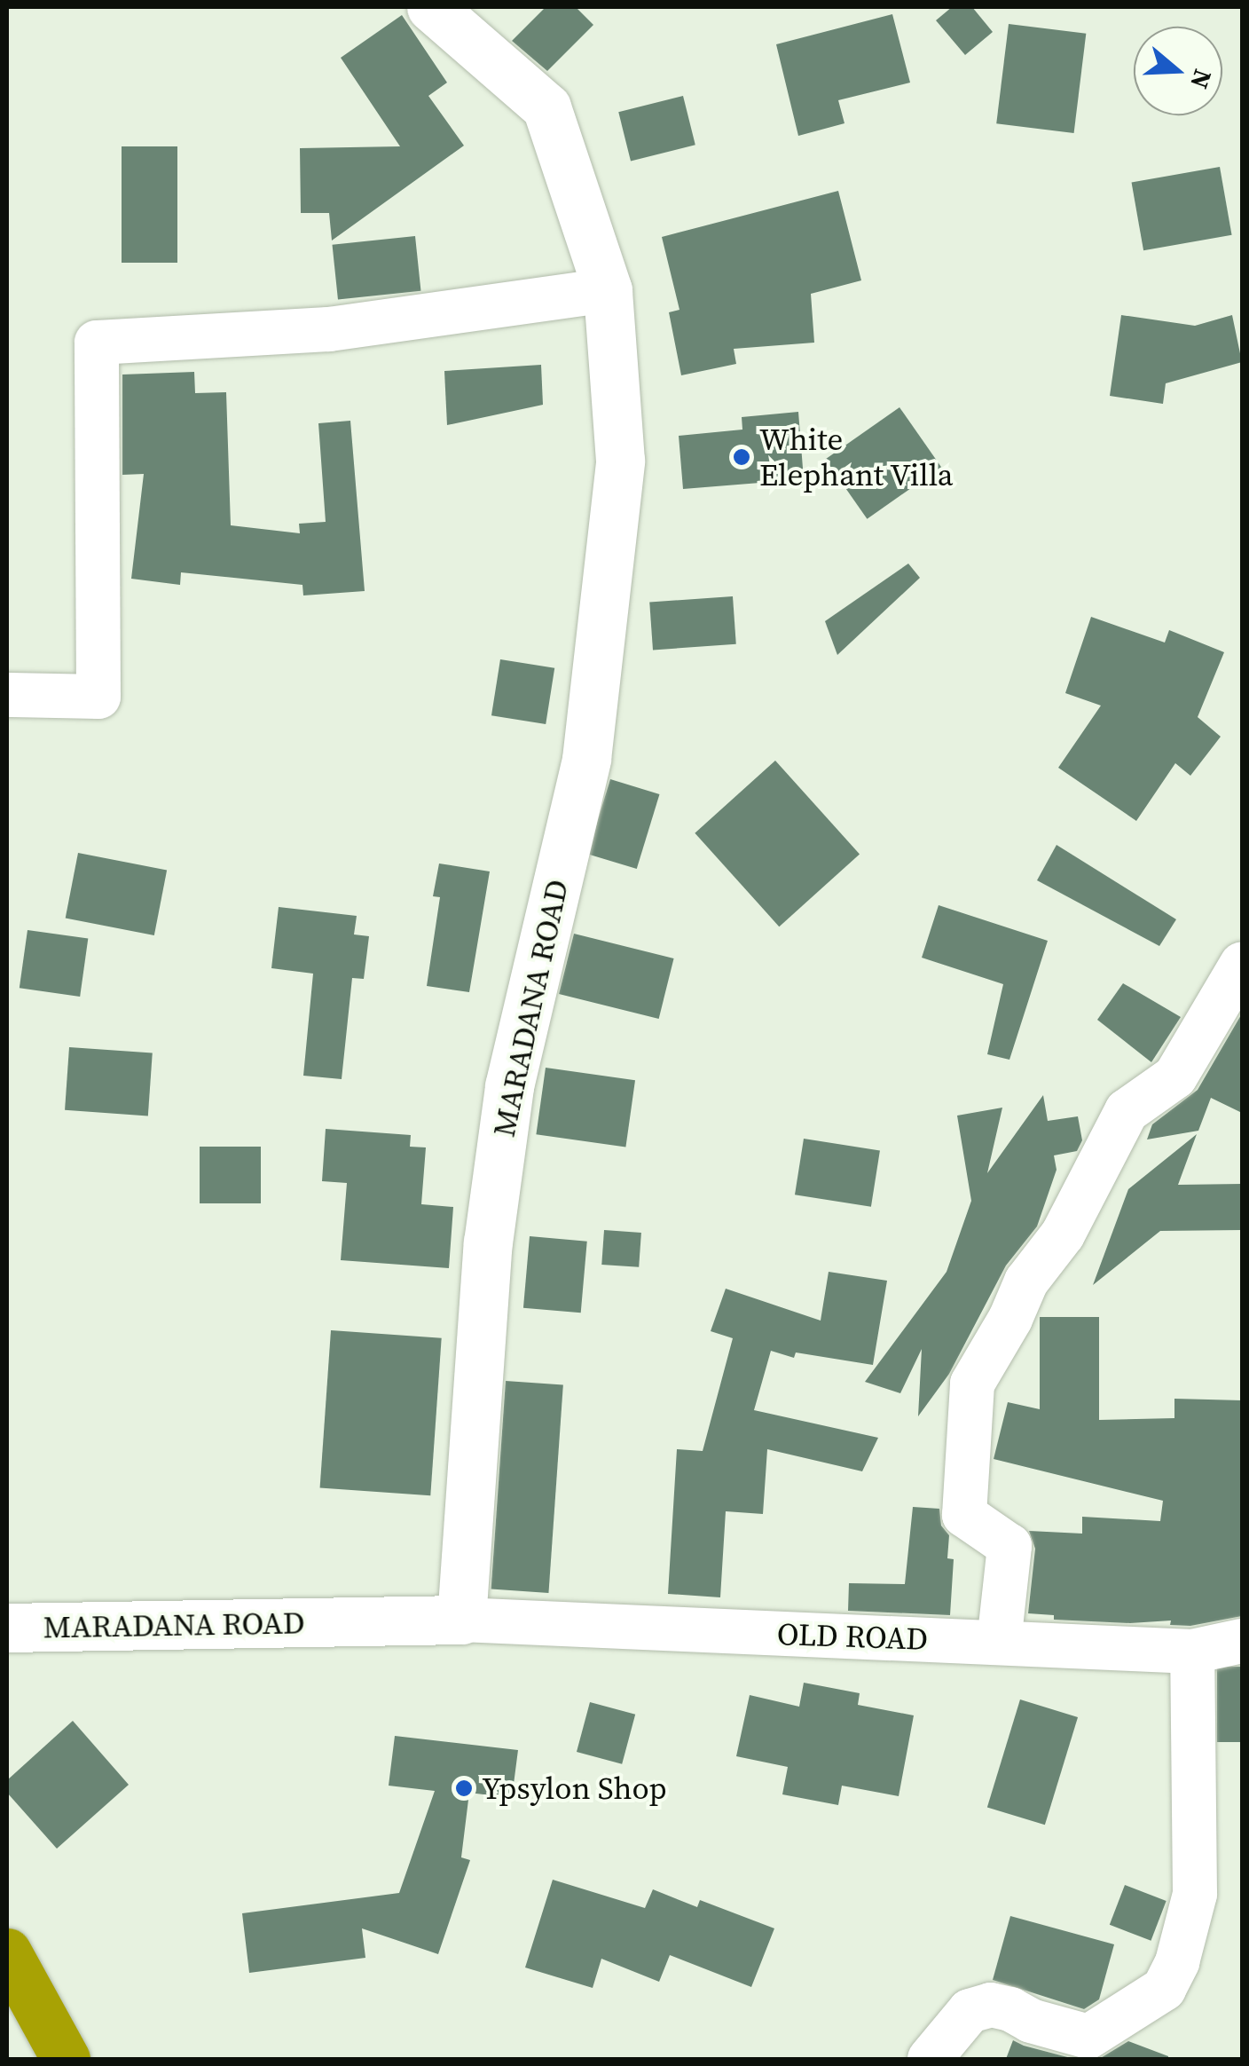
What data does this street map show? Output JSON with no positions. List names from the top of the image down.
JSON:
{
  "streets": {
    "street": ["MARADANA ROAD", "OLD ROAD"]
  },
  "crossings": [
    ["MARADANA ROAD", "OLD ROAD"]
  ],
  "places": ["White Elephant Villa", "Ypsylon Shop"],
  "north": "right"
}
